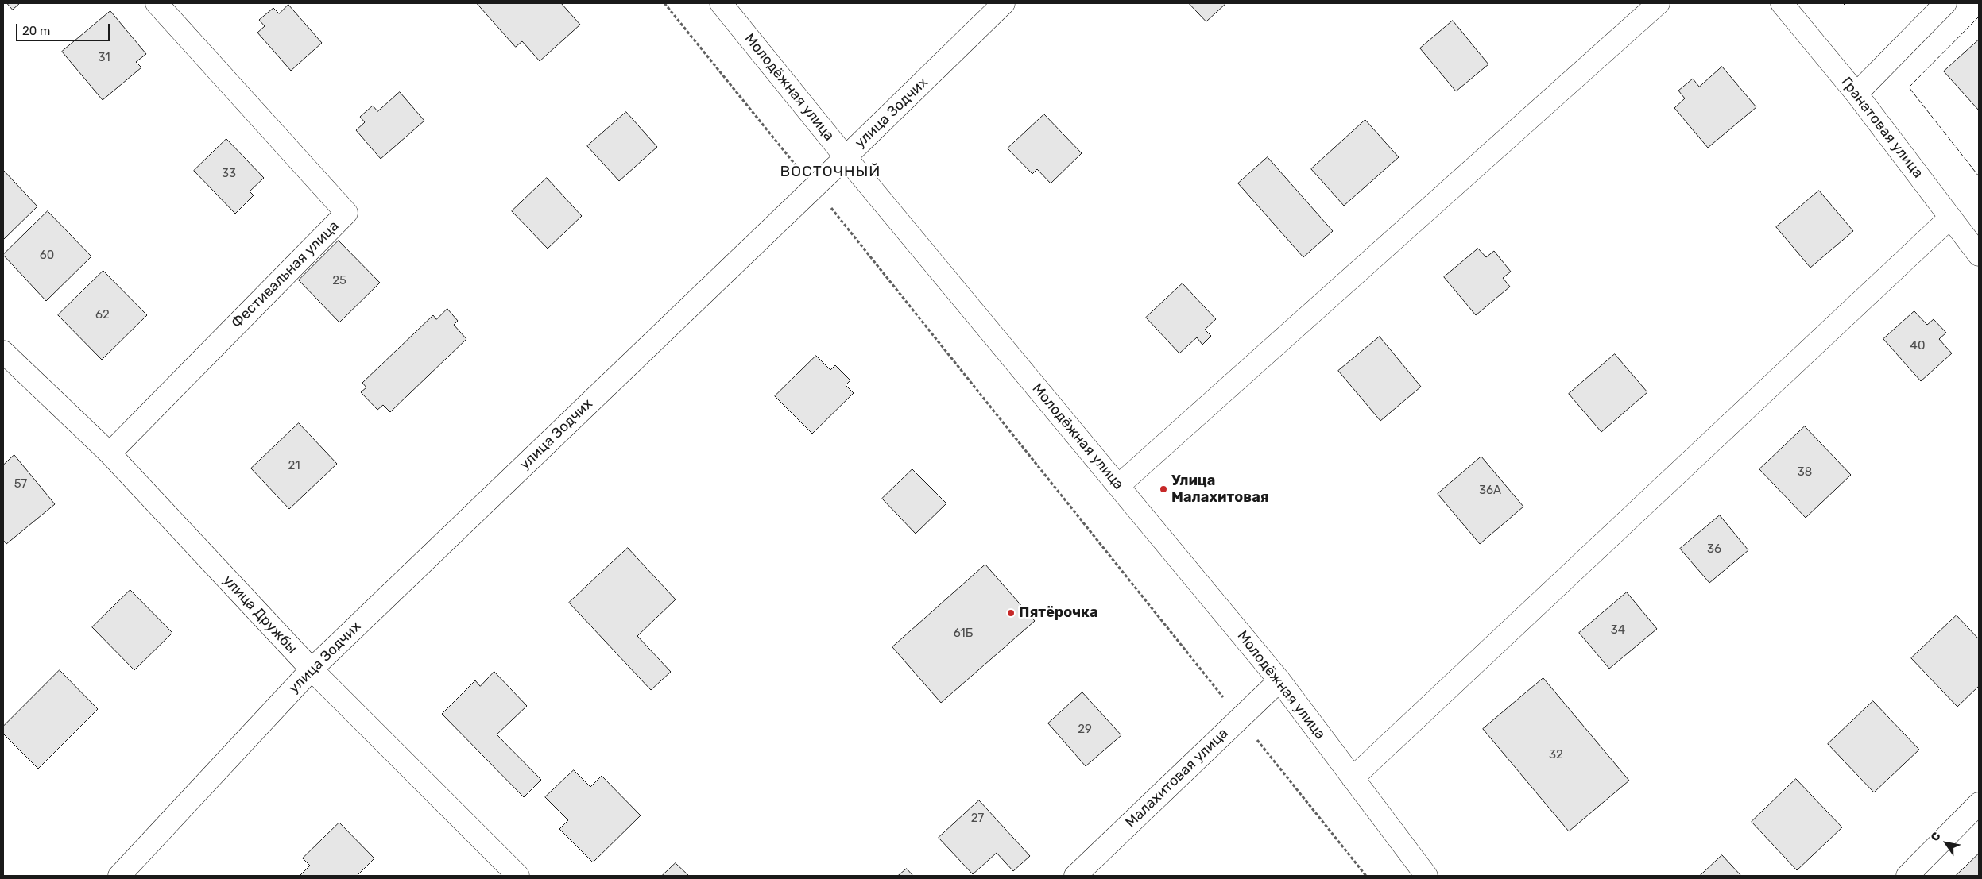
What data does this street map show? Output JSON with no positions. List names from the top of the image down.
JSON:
{
  "streets": {
    "street": [
      "Молодёжная улица",
      "улица Зодчих",
      "Гранатовая улица",
      "Фестивальная улица",
      "улица Дружбы",
      "Малахитовая улица"
    ]
  },
  "crossings": [
    ["Молодёжная улица", "улица Зодчих"],
    ["Молодёжная улица", "Малахитовая улица"],
    ["улица Зодчих", "улица Дружбы"],
    ["Фестивальная улица", "улица Дружбы"]
  ],
  "districts": ["ВОСТОЧНЫЙ"],
  "places": ["Улица Малахитовая", "Пятёрочка"],
  "house_numbers": [
    "31",
    "33",
    "60",
    "25",
    "62",
    "40",
    "21",
    "38",
    "57",
    "36А",
    "36",
    "34",
    "61Б",
    "29",
    "32",
    "27"
  ],
  "scale_bar": "20 m",
  "north": "top left"
}
